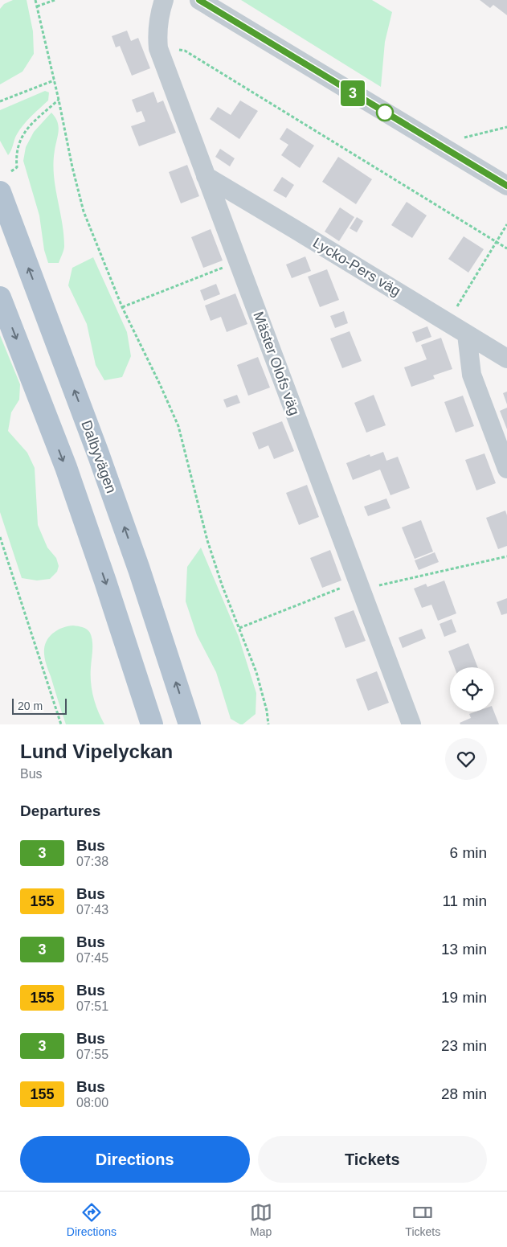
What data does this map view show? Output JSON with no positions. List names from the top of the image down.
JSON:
{
  "streets": {
    "main road": ["Dalbyvägen"],
    "street": ["Lycko-Pers väg", "Mäster Olofs väg"]
  },
  "crossings": [
    ["Lycko-Pers väg", "Mäster Olofs väg"]
  ],
  "lines": ["bus line 3"],
  "scale_bar": "20 m",
  "page": {
    "on_map": "3",
    "scale": "20 m",
    "heading": [
      ["Lund Vipelyckan", "Bus"],
      "Departures"
    ],
    "list": [
      {
        "mark": "3",
        "name": "Bus",
        "note": "07:38",
        "value": "6 min"
      },
      {
        "mark": "155",
        "name": "Bus",
        "note": "07:43",
        "value": "11 min"
      },
      {
        "mark": "3",
        "name": "Bus",
        "note": "07:45",
        "value": "13 min"
      },
      {
        "mark": "155",
        "name": "Bus",
        "note": "07:51",
        "value": "19 min"
      },
      {
        "mark": "3",
        "name": "Bus",
        "note": "07:55",
        "value": "23 min"
      },
      {
        "mark": "155",
        "name": "Bus",
        "note": "08:00",
        "value": "28 min"
      }
    ],
    "buttons": ["Directions", "Tickets"],
    "tabs": ["Directions", "Map", "Tickets"]
  }
}
